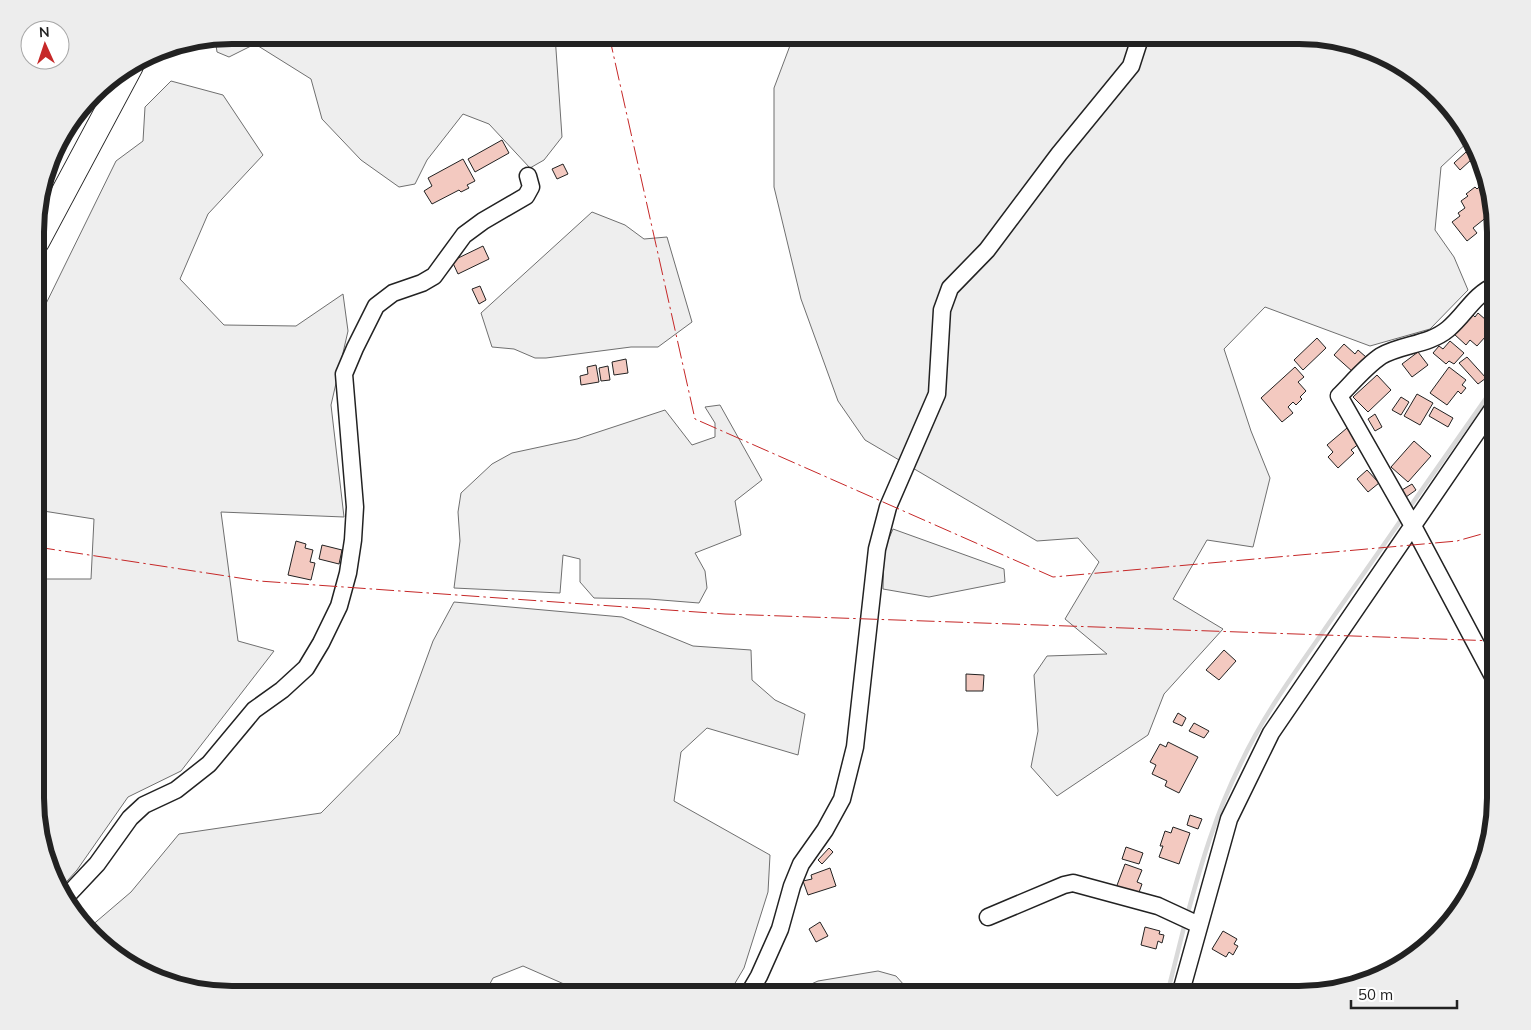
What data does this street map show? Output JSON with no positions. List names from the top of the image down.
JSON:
{
  "scale_bar": "50 m",
  "north": "top"
}
